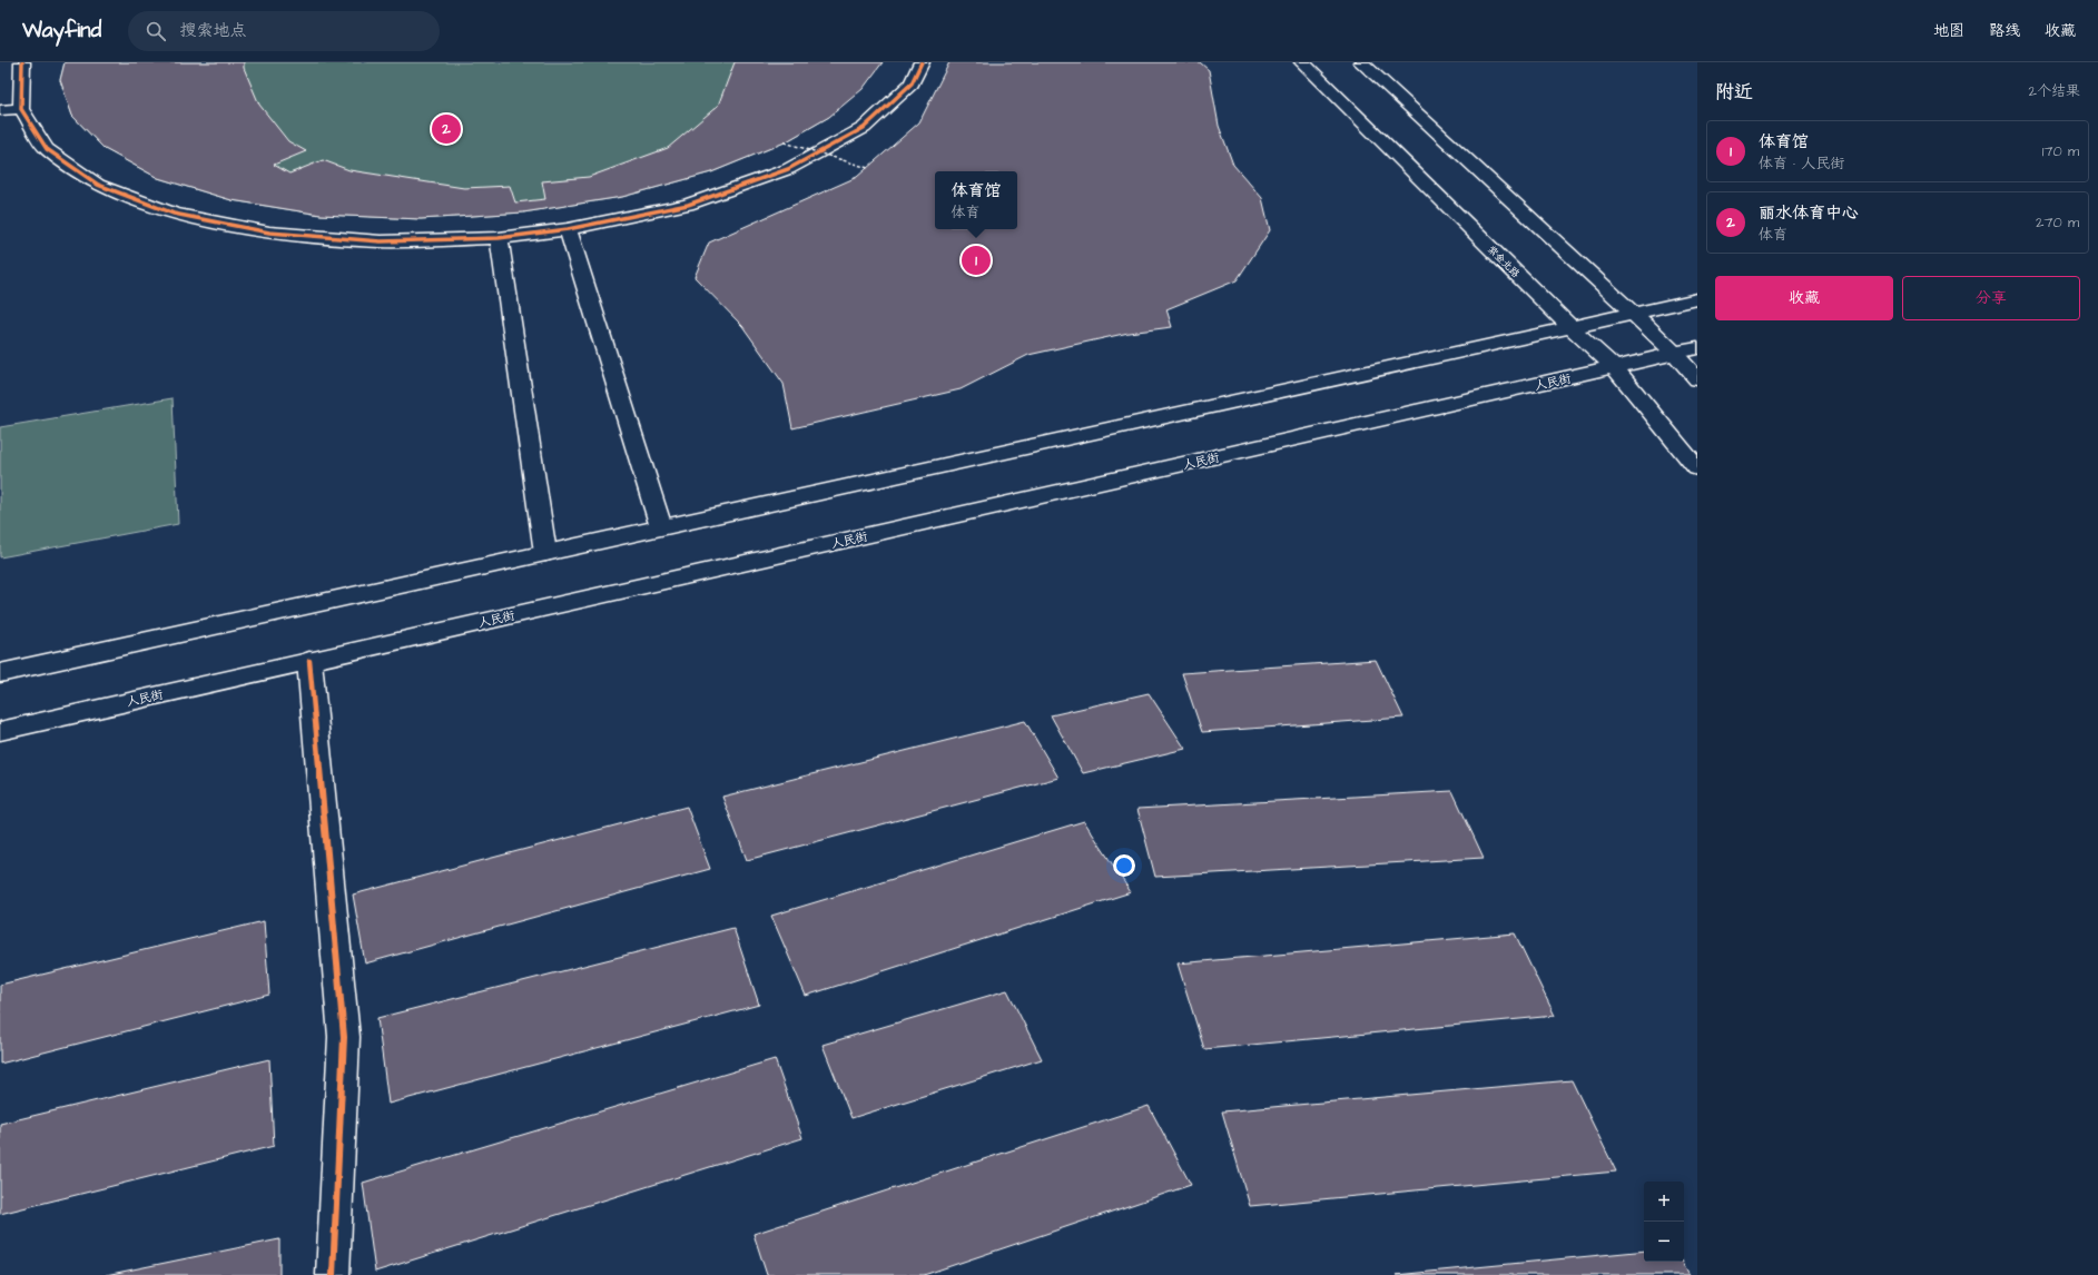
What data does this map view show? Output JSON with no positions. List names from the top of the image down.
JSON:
{
  "streets": {
    "main road": ["紫金北路", "人民街"]
  },
  "crossings": [
    ["紫金北路", "人民街"]
  ],
  "page": {
    "header": "Wayfind",
    "search": "搜索地点",
    "nav": ["地图", "路线", "收藏"],
    "heading": ["附近", "2个结果"],
    "pins": ["2", "1"],
    "list": [
      {
        "mark": "1",
        "name": "体育馆",
        "note": "体育 · 人民街",
        "value": "170 m"
      },
      {
        "mark": "2",
        "name": "丽水体育中心",
        "note": "体育",
        "value": "270 m"
      }
    ],
    "popup": ["体育馆", "体育"],
    "buttons": ["收藏", "分享"],
    "map_buttons": ["+", "−"]
  }
}
